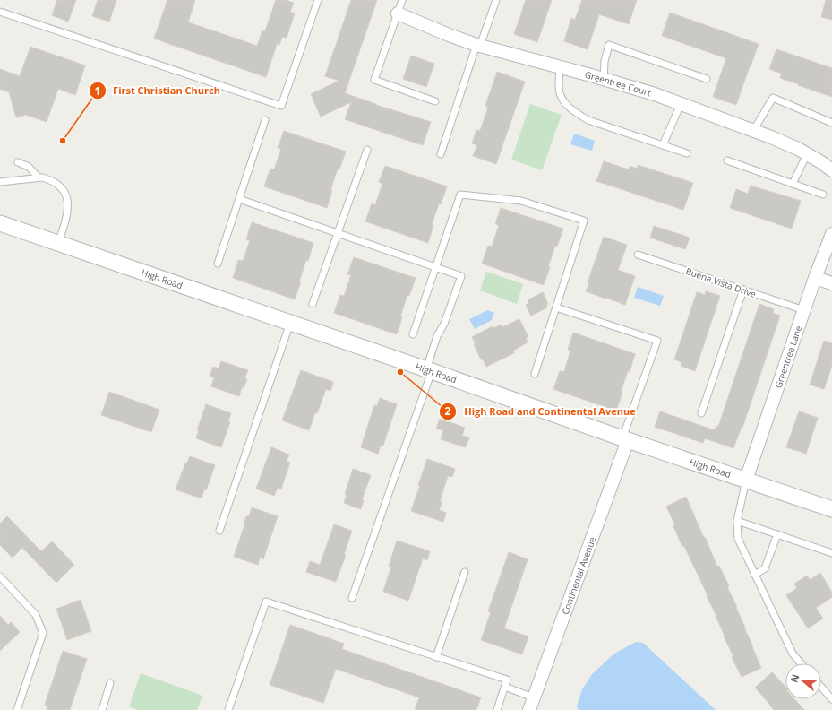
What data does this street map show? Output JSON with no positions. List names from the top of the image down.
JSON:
{
  "streets": {
    "street": [
      "Greentree Court",
      "High Road",
      "Greentree Lane",
      "Continental Avenue"
    ],
    "lane": ["Buena Vista Drive"]
  },
  "crossings": [
    ["High Road", "Greentree Lane"],
    ["High Road", "Continental Avenue"],
    ["Buena Vista Drive", "Greentree Lane"]
  ],
  "places": ["First Christian Church", "High Road and Continental Avenue"],
  "north": "left"
}
